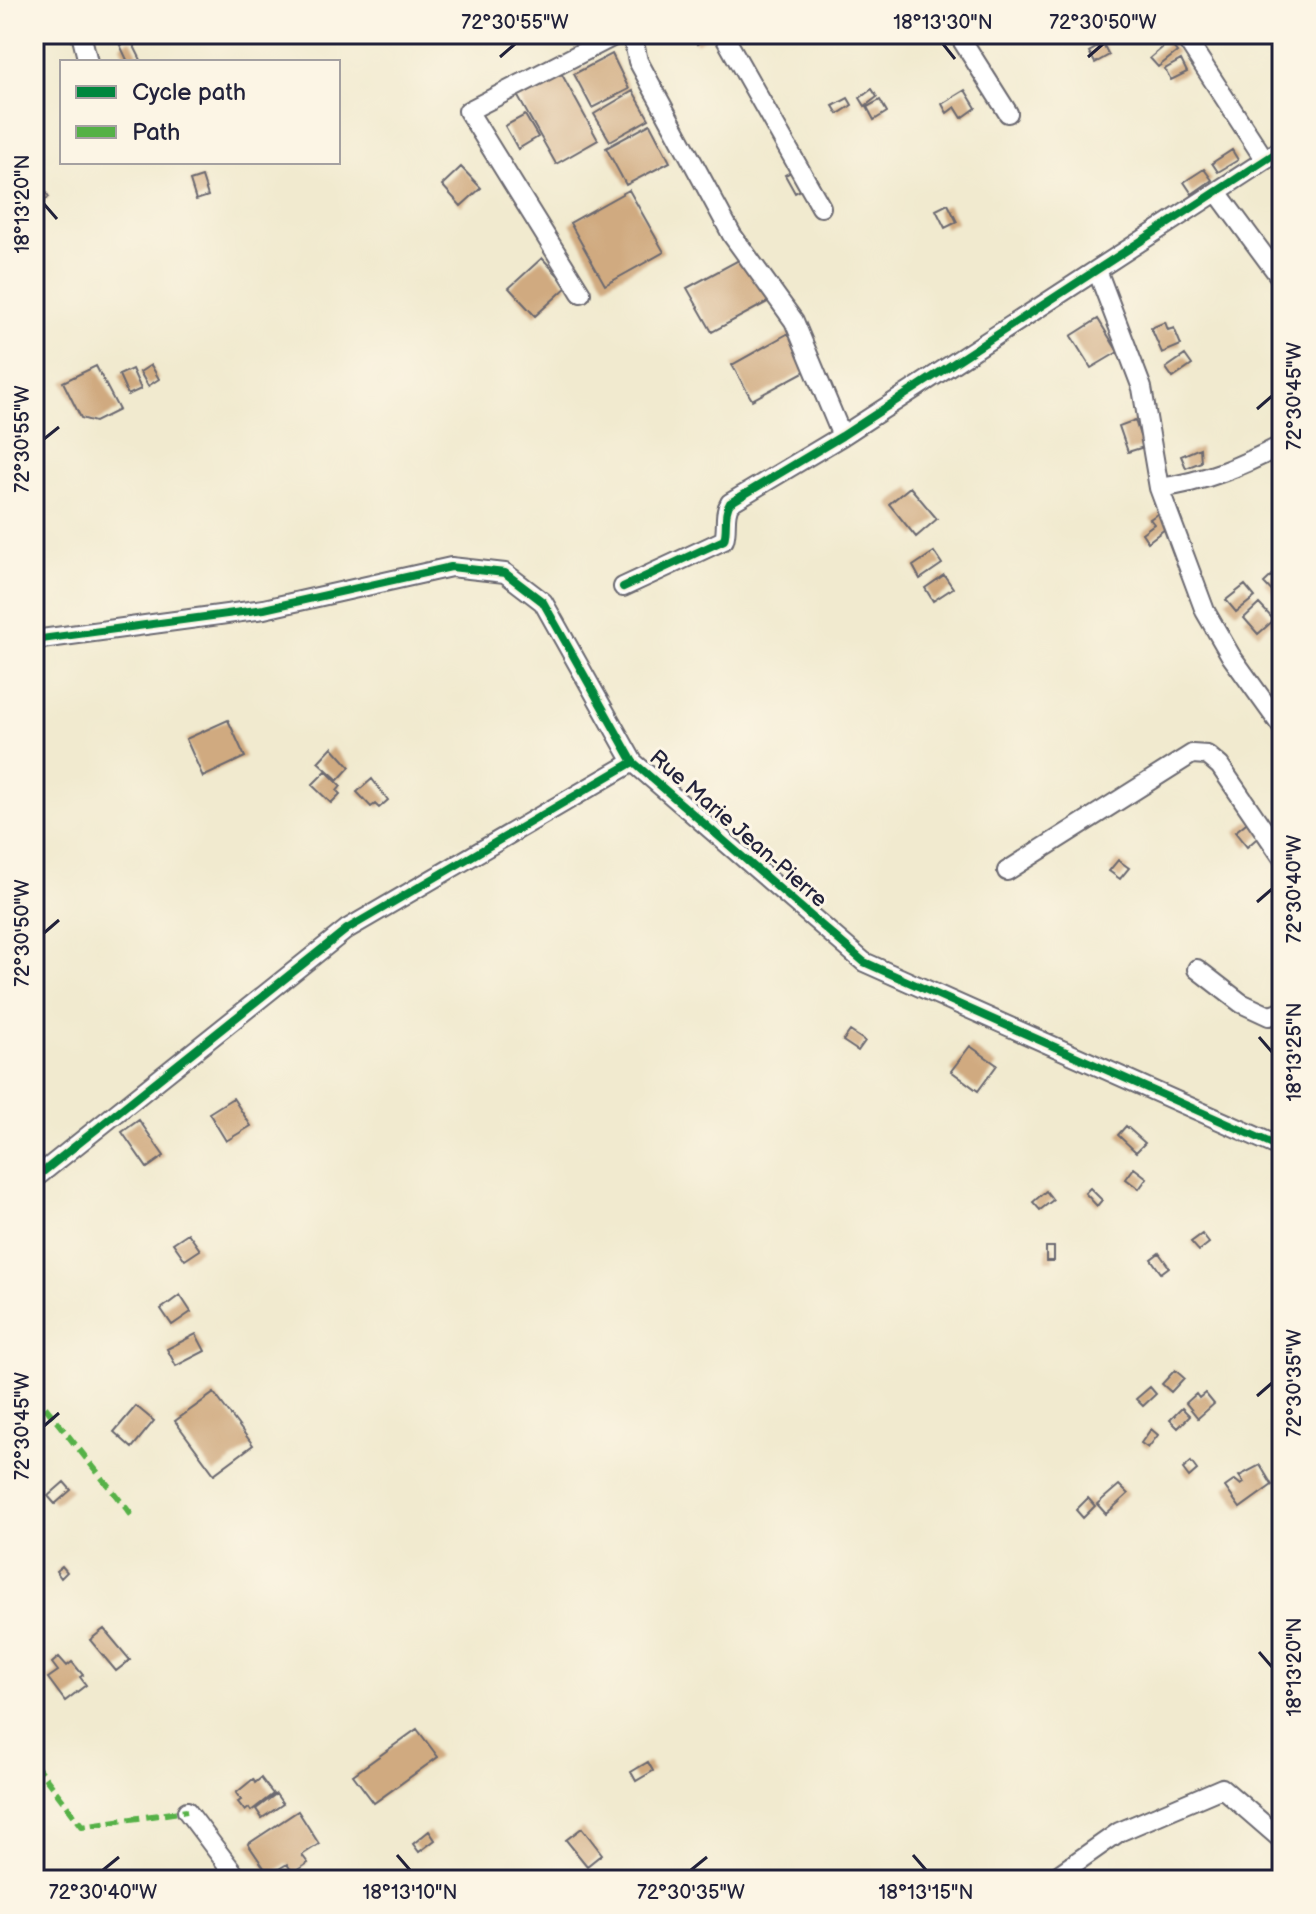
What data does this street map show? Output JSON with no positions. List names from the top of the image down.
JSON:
{
  "streets": {
    "street": ["Rue Marie Jean-Pierre"]
  },
  "legend": ["Cycle path", "Path"],
  "coordinates": [
    "72°30'55\"W",
    "18°13'30\"N",
    "72°30'50\"W",
    "18°13'20\"N",
    "72°30'45\"W",
    "72°30'40\"W",
    "18°13'25\"N",
    "72°30'35\"W",
    "18°13'10\"N",
    "18°13'15\"N"
  ]
}
